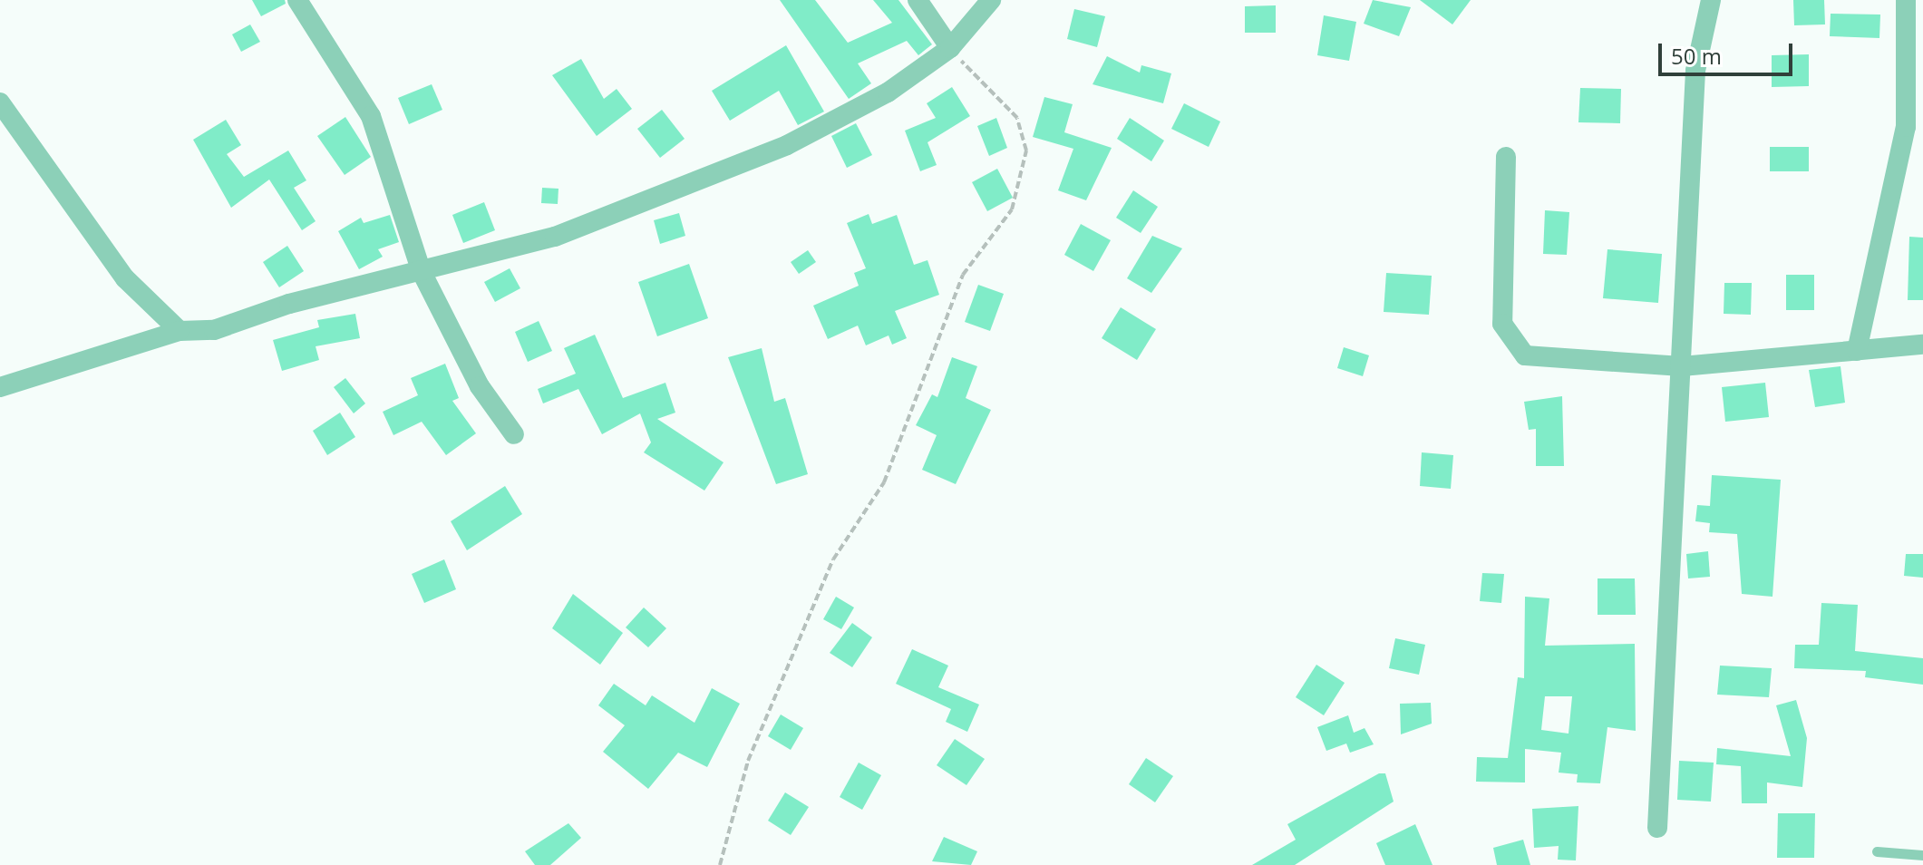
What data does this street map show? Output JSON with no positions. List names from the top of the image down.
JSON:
{
  "scale_bar": "50 m"
}
